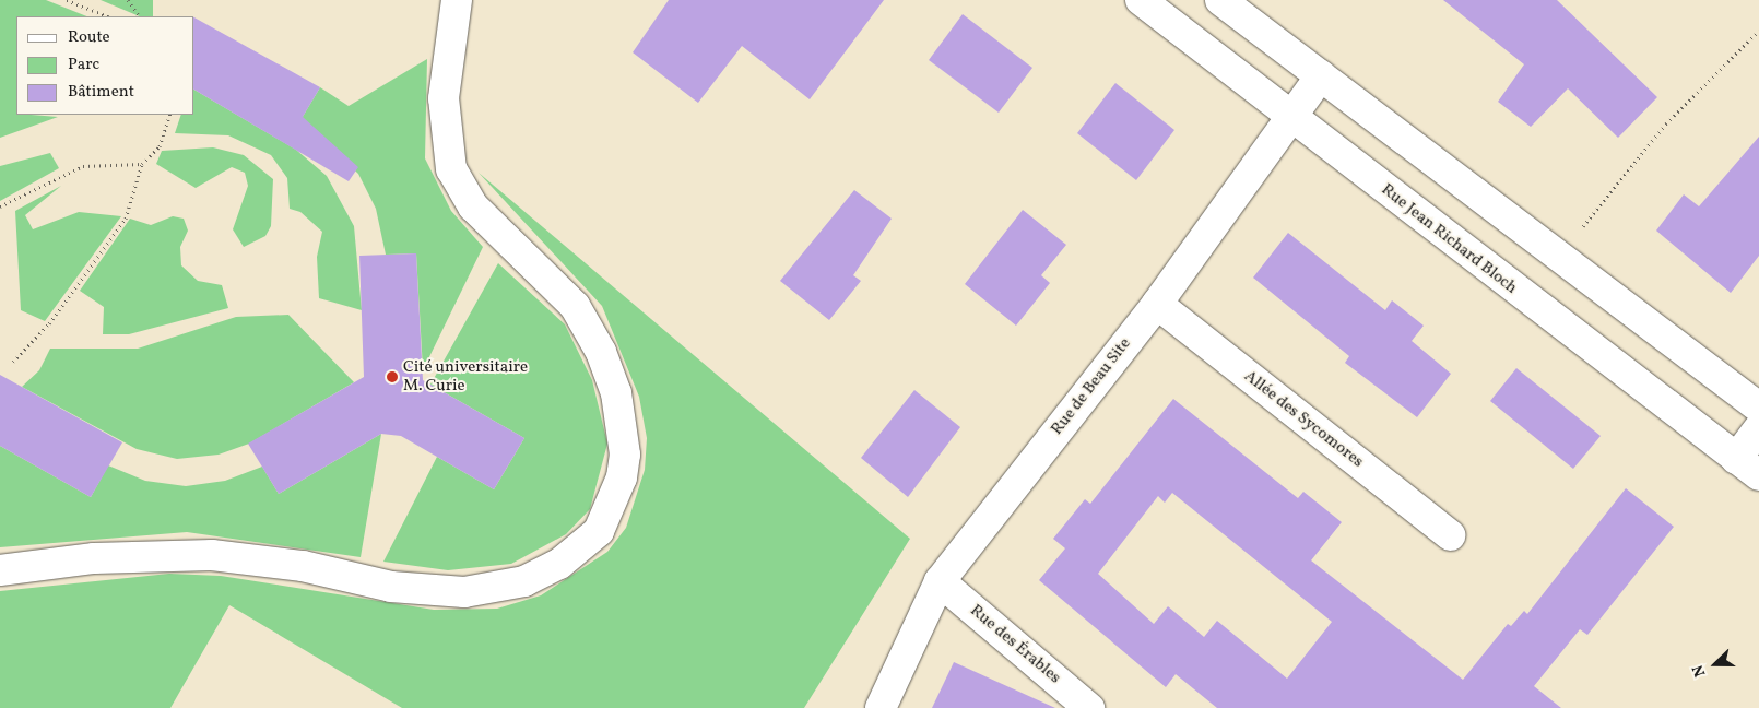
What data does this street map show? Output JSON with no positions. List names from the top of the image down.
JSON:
{
  "streets": {
    "street": [
      "Rue Jean Richard Bloch",
      "Rue de Beau Site",
      "Allée des Sycomores",
      "Rue des Érables"
    ]
  },
  "crossings": [
    ["Rue Jean Richard Bloch", "Rue de Beau Site"],
    ["Rue de Beau Site", "Allée des Sycomores"],
    ["Rue de Beau Site", "Rue des Érables"]
  ],
  "places": ["Cité universitaire M. Curie"],
  "legend": ["Route", "Parc", "Bâtiment"],
  "north": "left"
}
